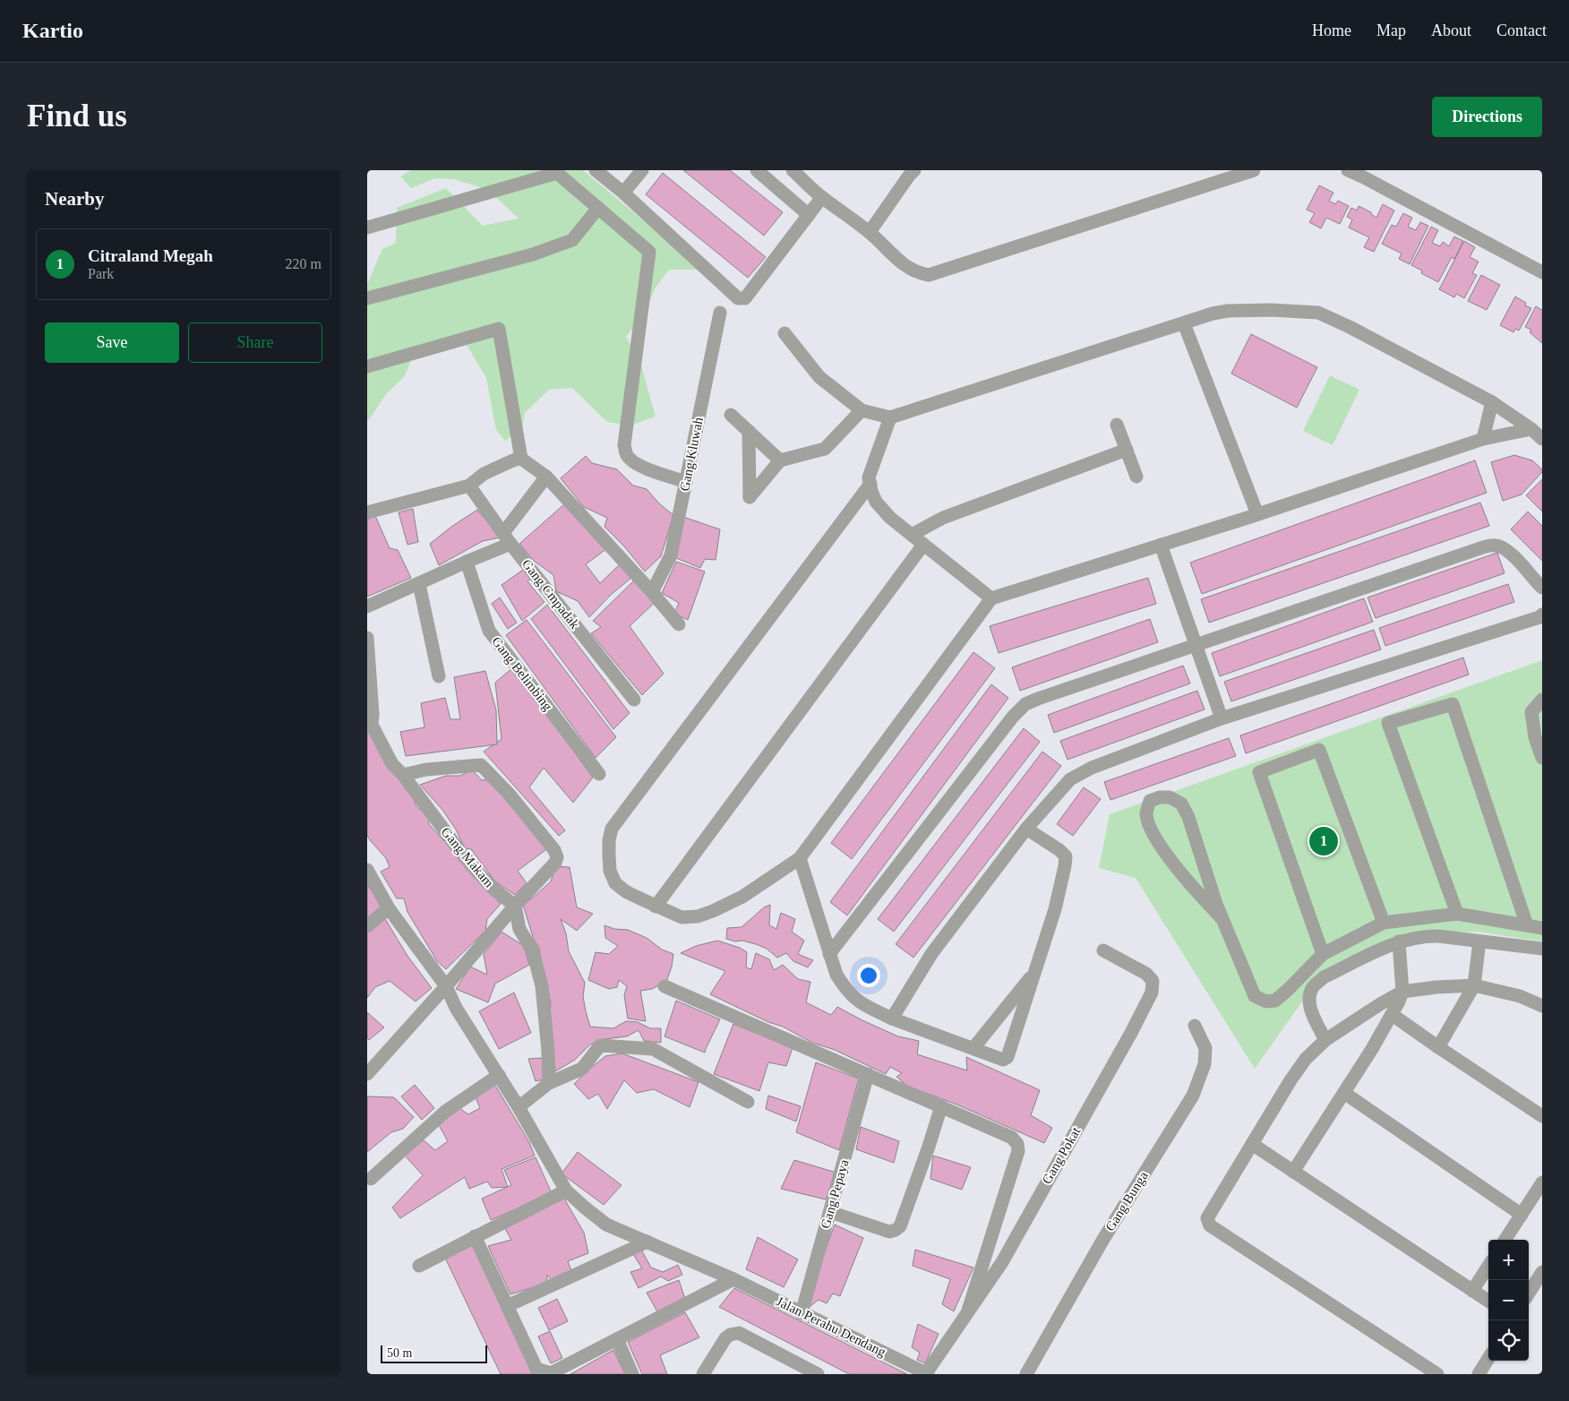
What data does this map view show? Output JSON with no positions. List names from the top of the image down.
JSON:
{
  "streets": {
    "street": [
      "Gang Kluwah",
      "Gang Cmpadak",
      "Gang Belimbing",
      "Gang Makam",
      "Gang Pokat",
      "Gang Pepaya",
      "Gang Bunga",
      "Jalan Perahu Dendang"
    ]
  },
  "crossings": [
    ["Gang Pokat", "Jalan Perahu Dendang"],
    ["Gang Pepaya", "Jalan Perahu Dendang"]
  ],
  "scale_bar": "50 m",
  "page": {
    "header": "Kartio",
    "nav": [
      "Home",
      "Map",
      "About",
      "Contact"
    ],
    "buttons": [
      "Directions",
      ["Save", "Share"]
    ],
    "title": "Find us",
    "heading": "Nearby",
    "list": [
      {
        "mark": "1",
        "name": "Citraland Megah",
        "note": "Park",
        "value": "220 m"
      }
    ],
    "pins": "1",
    "map_buttons": ["+", "−"],
    "scale": "50 m"
  }
}
